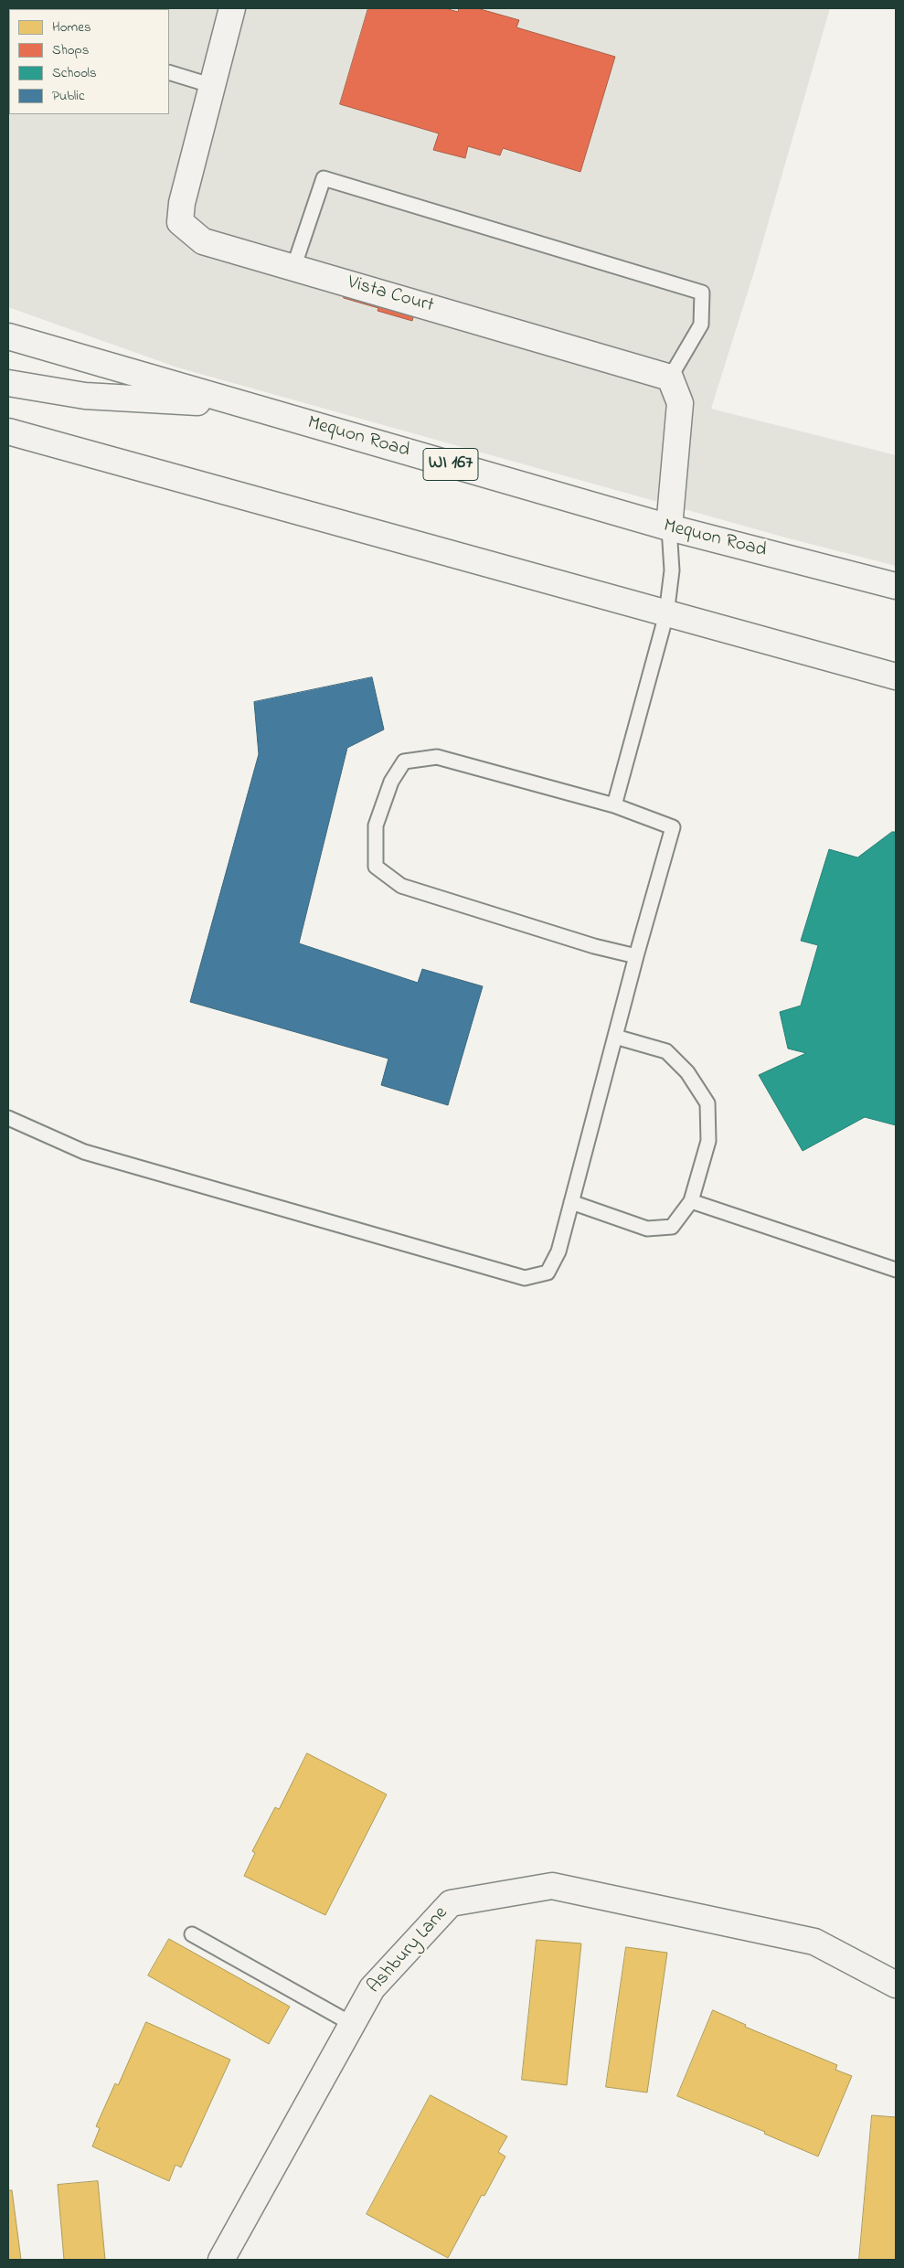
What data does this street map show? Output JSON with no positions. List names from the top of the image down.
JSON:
{
  "streets": {
    "main road": [
      "Vista Court",
      "Mequon Road",
      "WI 167",
      "Ashbury Lane"
    ]
  },
  "legend": [
    "Homes",
    "Shops",
    "Schools",
    "Public"
  ]
}
